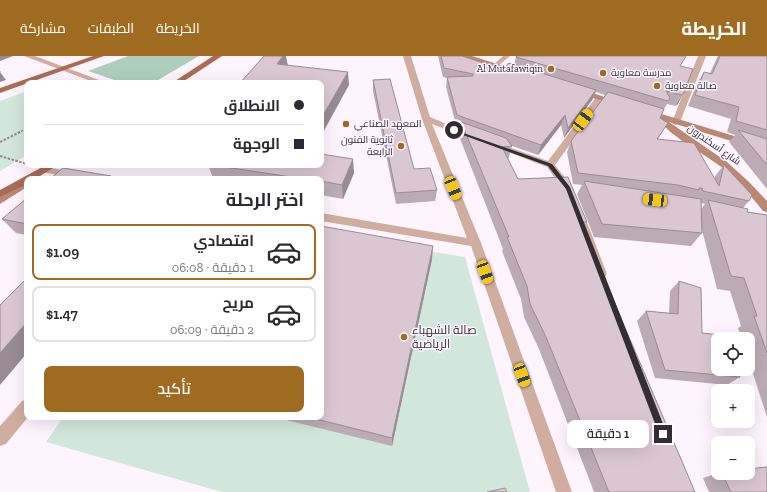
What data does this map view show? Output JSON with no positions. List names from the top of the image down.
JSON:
{
  "streets": {
    "main road": ["شارع أسكندرون"]
  },
  "places": [
    "Al Mutafawiqin",
    "مدرسة معاوية",
    "صالة معاوية",
    "المعهد الصناعي",
    "ثانوية الفنون الرابعة",
    "صالة الشهباء الرياضية"
  ],
  "page": {
    "header": "الخريطة",
    "nav": ["الخريطة", "الطبقات", "مشاركة"],
    "banner": ["الانطلاق", "الوجهة"],
    "heading": "اختر الرحلة",
    "list": [
      {
        "name": "اقتصادي",
        "note": "1 دقيقة · 06:08",
        "value": "$1.09"
      },
      {
        "name": "مريح",
        "note": "2 دقيقة · 06:09",
        "value": "$1.47"
      }
    ],
    "map_buttons": ["+", "−"],
    "buttons": "تأكيد",
    "bubble": "1 دقيقة"
  }
}
